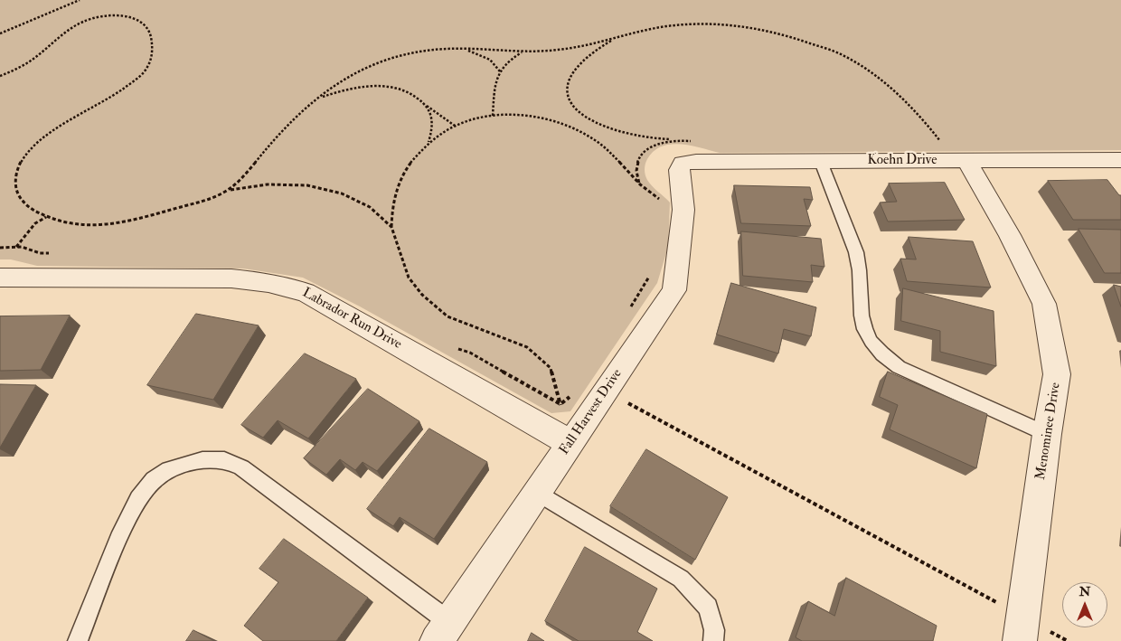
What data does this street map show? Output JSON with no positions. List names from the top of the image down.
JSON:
{
  "streets": {
    "street": [
      "Koehn Drive",
      "Labrador Run Drive",
      "Fall Harvest Drive",
      "Menominee Drive"
    ]
  },
  "crossings": [
    ["Koehn Drive", "Fall Harvest Drive"],
    ["Koehn Drive", "Menominee Drive"],
    ["Labrador Run Drive", "Fall Harvest Drive"]
  ],
  "north": "top"
}
